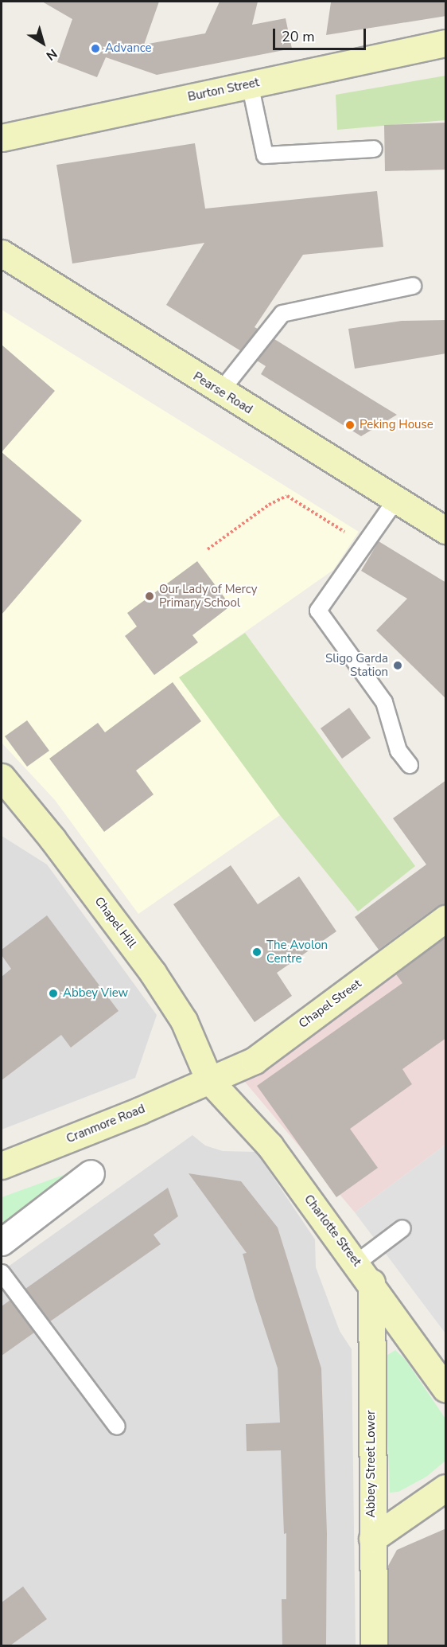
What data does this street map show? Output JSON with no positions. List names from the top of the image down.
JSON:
{
  "streets": {
    "street": [
      "Burton Street",
      "Pearse Road",
      "Chapel Hill",
      "Chapel Street",
      "Cranmore Road",
      "Charlotte Street",
      "Abbey Street Lower"
    ]
  },
  "crossings": [
    ["Chapel Hill", "Chapel Street"],
    ["Chapel Hill", "Cranmore Road"],
    ["Chapel Hill", "Charlotte Street"],
    ["Chapel Street", "Cranmore Road"],
    ["Chapel Street", "Charlotte Street"],
    ["Cranmore Road", "Charlotte Street"],
    ["Charlotte Street", "Abbey Street Lower"]
  ],
  "places": [
    "Advance",
    "Peking House",
    "Our Lady of Mercy Primary School",
    "Sligo Garda Station",
    "The Avolon Centre",
    "Abbey View"
  ],
  "scale_bar": "20 m",
  "north": "bottom right"
}
